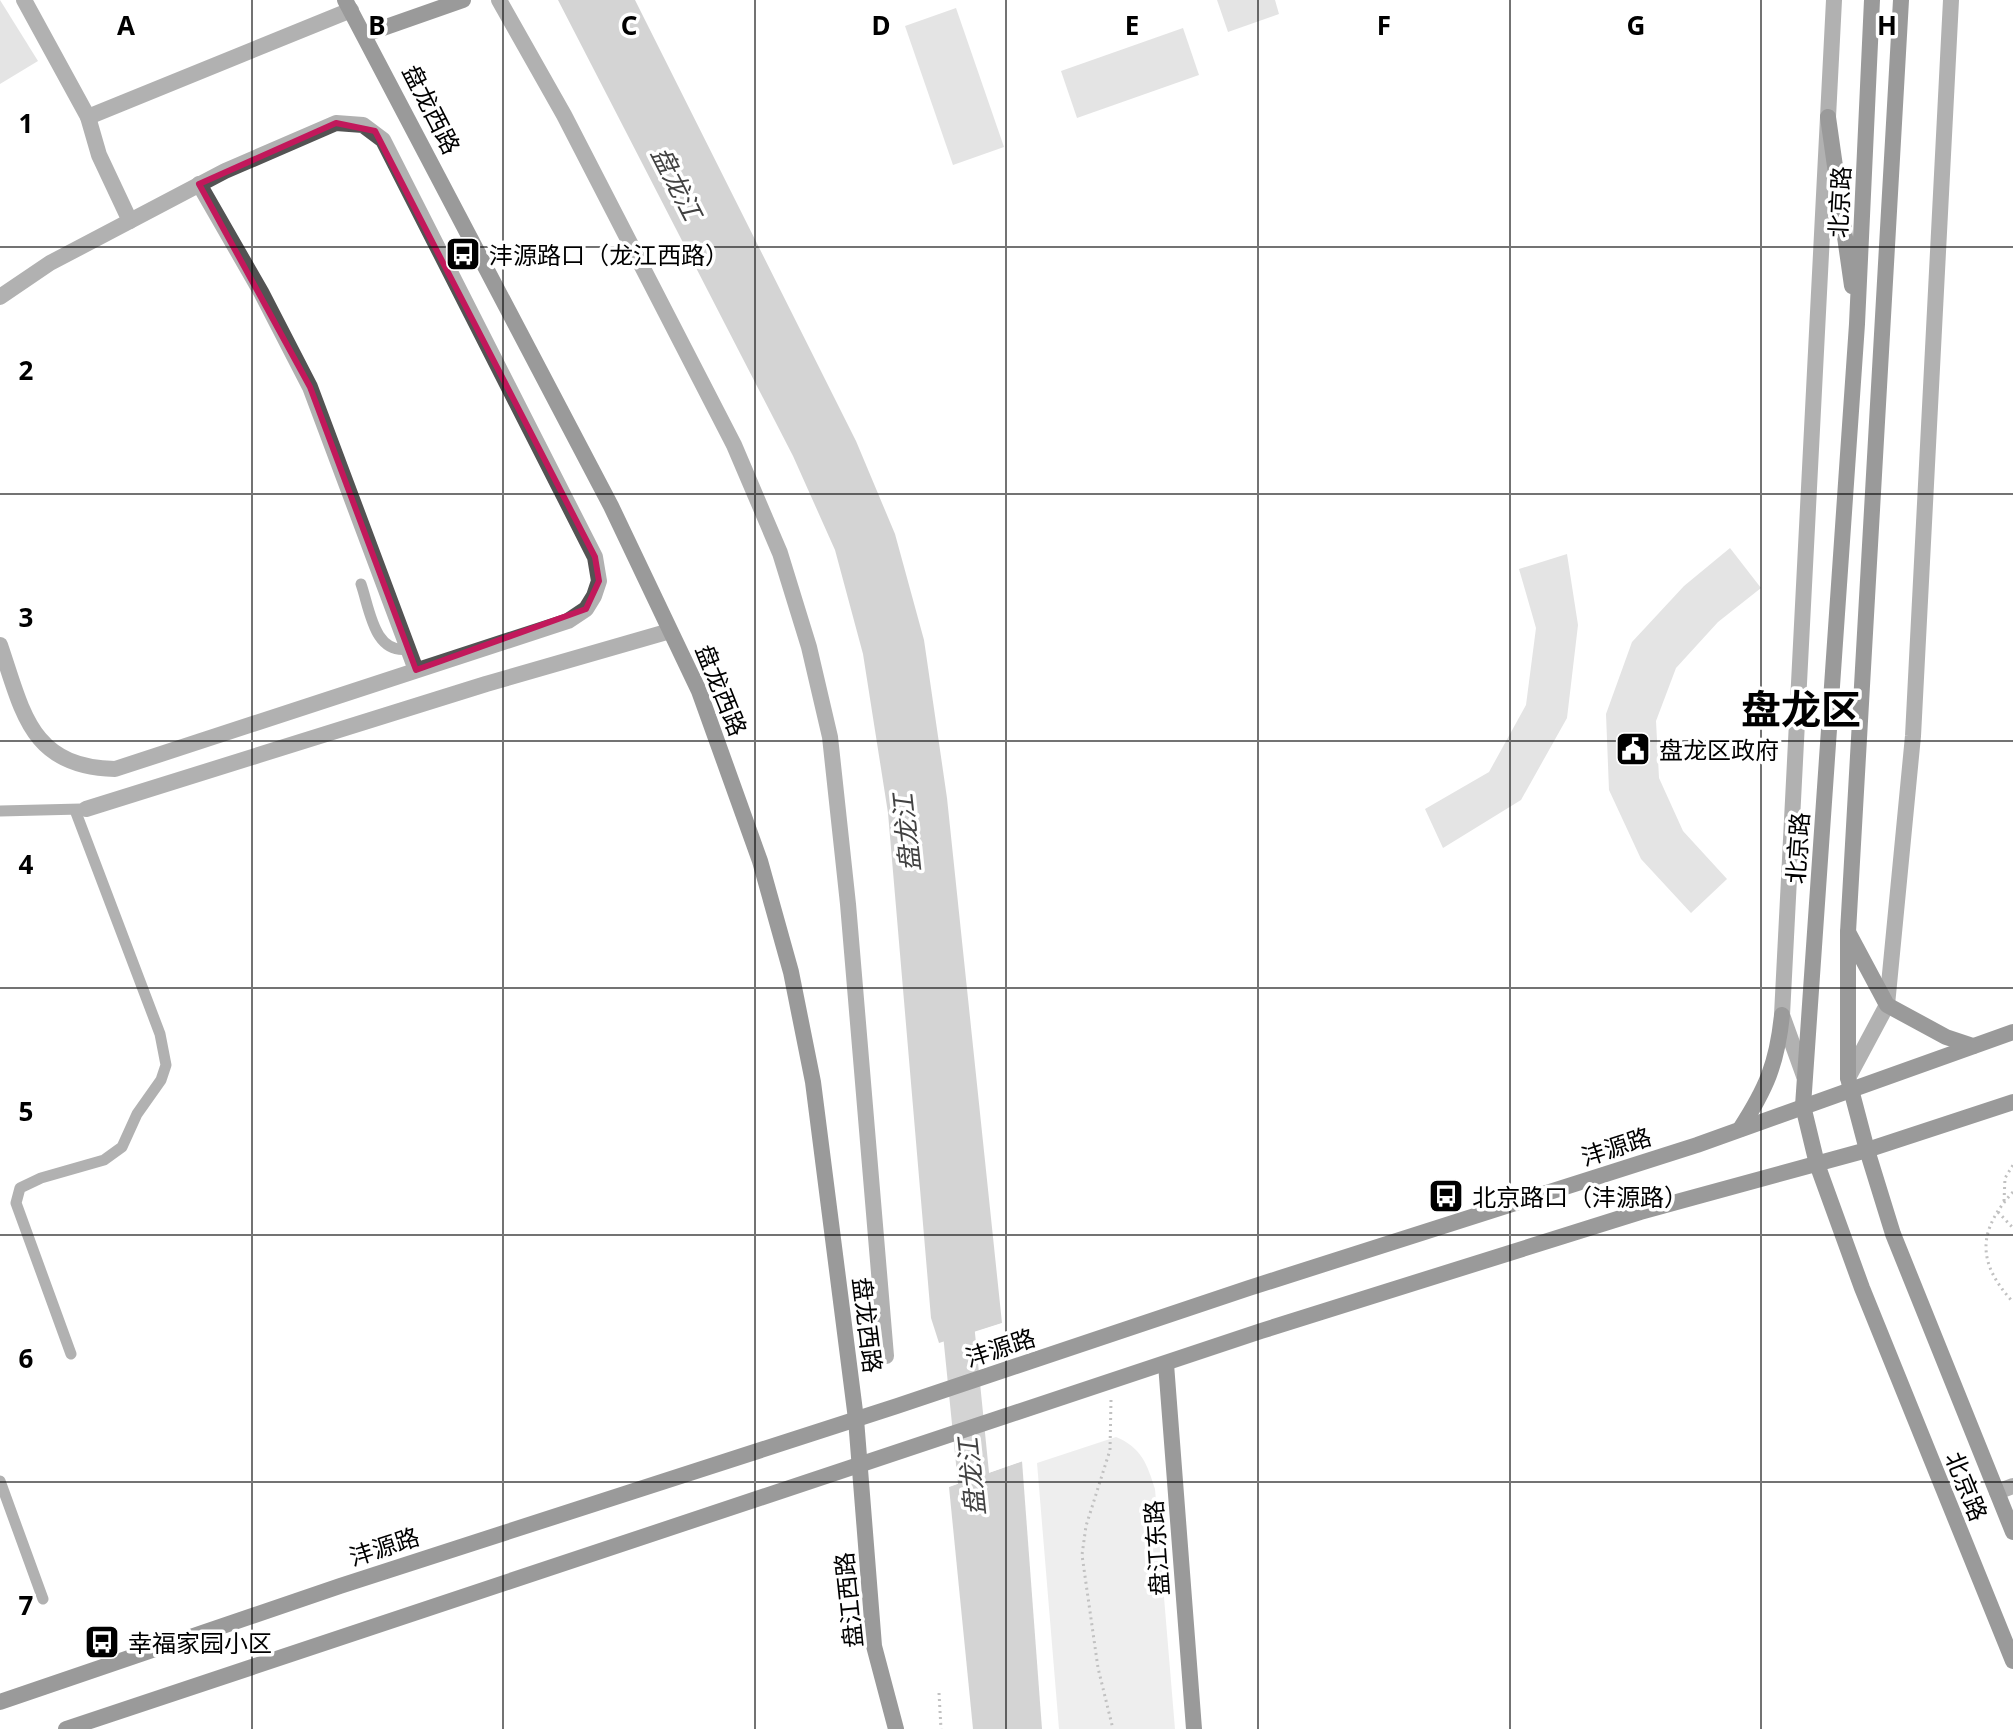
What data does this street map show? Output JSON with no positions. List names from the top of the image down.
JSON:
{
  "streets": {
    "main road": [
      "盘龙西路",
      "北京路",
      "沣源路",
      "盘江东路",
      "盘江西路"
    ]
  },
  "crossings": [
    ["盘龙西路", "沣源路"],
    ["盘龙西路", "盘江西路"],
    ["北京路", "沣源路"]
  ],
  "districts": ["盘龙区"],
  "water": ["盘龙江"],
  "places": {
    "bus stop": ["沣源路口（龙江西路）", "北京路口（沣源路）", "幸福家园小区"],
    "public building": ["盘龙区政府"]
  },
  "grid": {
    "columns": [
      "A",
      "B",
      "C",
      "D",
      "E",
      "F",
      "G",
      "H"
    ],
    "rows": [
      "1",
      "2",
      "3",
      "4",
      "5",
      "6",
      "7"
    ]
  }
}
